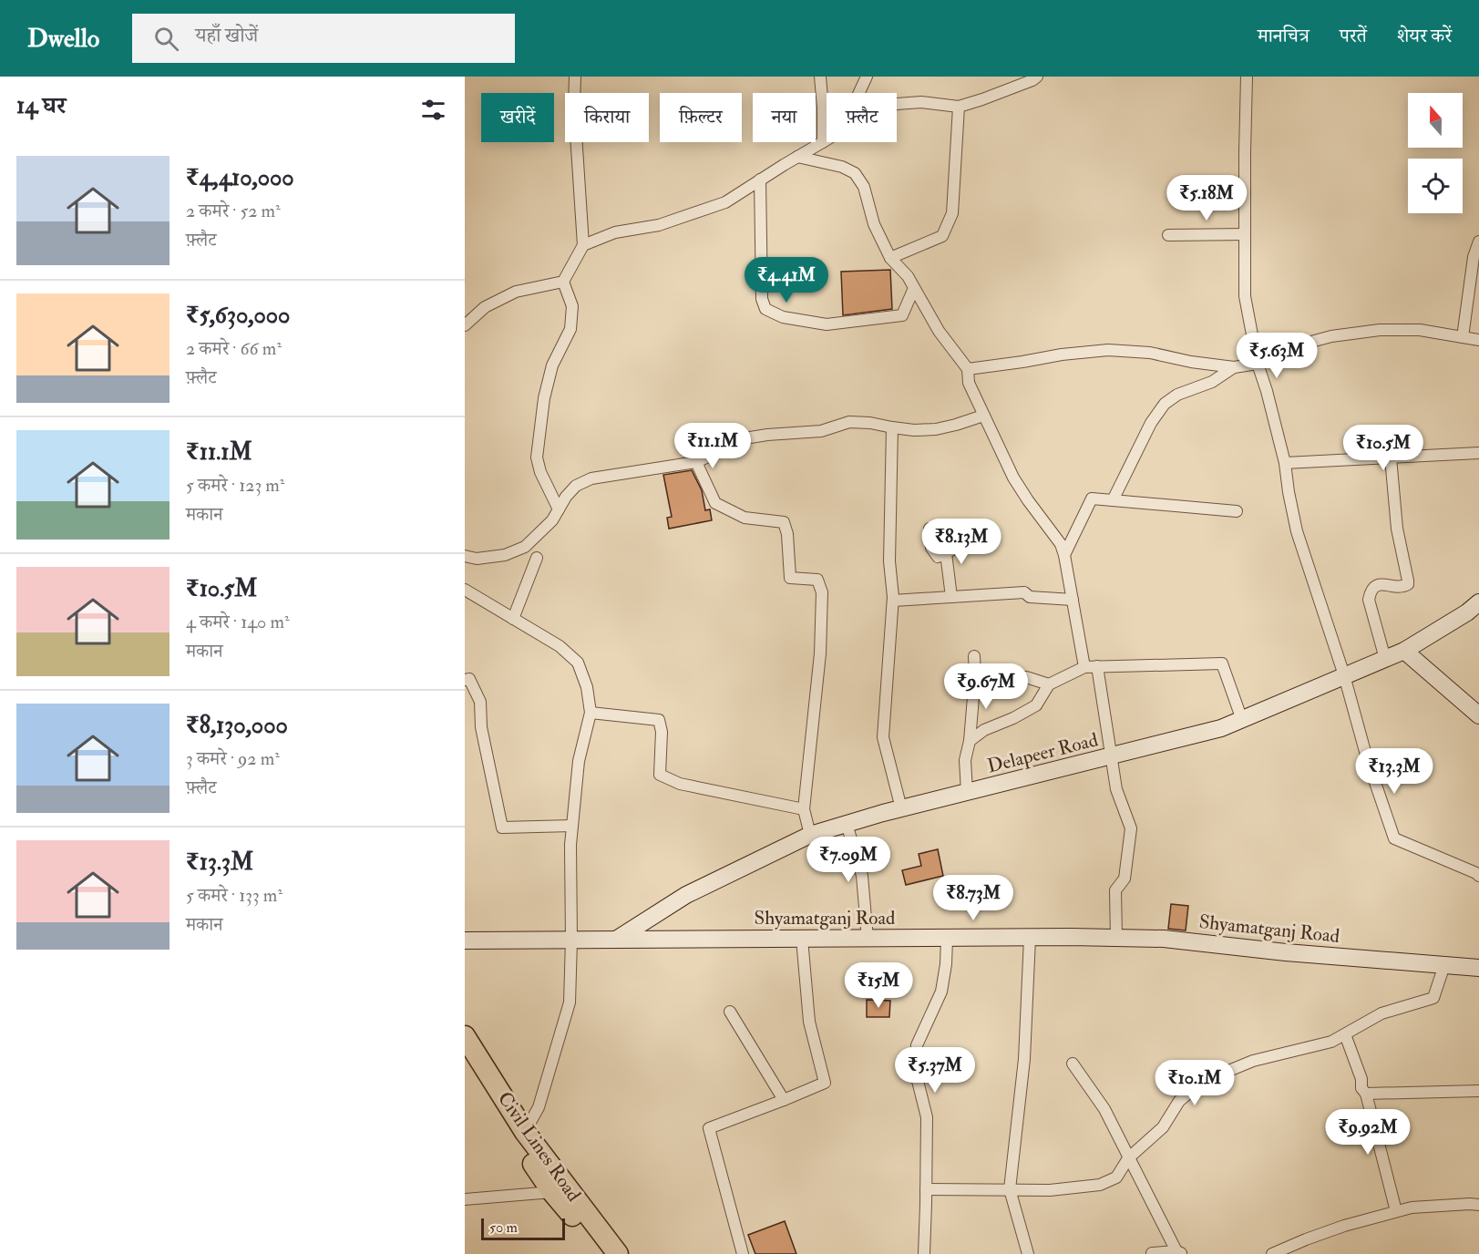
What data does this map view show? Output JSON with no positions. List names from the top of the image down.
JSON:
{
  "streets": {
    "highway": ["Civil Lines Road"],
    "street": ["Delapeer Road", "Shyamatganj Road"]
  },
  "crossings": [
    ["Delapeer Road", "Shyamatganj Road"]
  ],
  "scale_bar": "50 m",
  "north": "top",
  "page": {
    "header": "Dwello",
    "search": "यहाँ खोजें",
    "nav": ["मानचित्र", "परतें", "शेयर करें"],
    "heading": "14 घर",
    "chip": [
      "खरीदें",
      "किराया",
      "फ़िल्टर",
      "नया",
      "फ़्लैट"
    ],
    "list": [
      {
        "name": "₹4,410,000",
        "note": "2 कमरे · 52 m² · फ़्लैट"
      },
      {
        "name": "₹5,630,000",
        "note": "2 कमरे · 66 m² · फ़्लैट"
      },
      {
        "name": "₹11.1M",
        "note": "5 कमरे · 123 m² · मकान"
      },
      {
        "name": "₹10.5M",
        "note": "4 कमरे · 140 m² · मकान"
      },
      {
        "name": "₹8,130,000",
        "note": "3 कमरे · 92 m² · फ़्लैट"
      },
      {
        "name": "₹13.3M",
        "note": "5 कमरे · 133 m² · मकान"
      }
    ],
    "price": [
      "₹5.18M",
      "₹4.41M",
      "₹5.63M",
      "₹11.1M",
      "₹10.5M",
      "₹8.13M",
      "₹9.67M",
      "₹13.3M",
      "₹7.09M",
      "₹8.73M",
      "₹15M",
      "₹5.37M",
      "₹10.1M",
      "₹9.92M"
    ],
    "scale": "50 m"
  }
}
